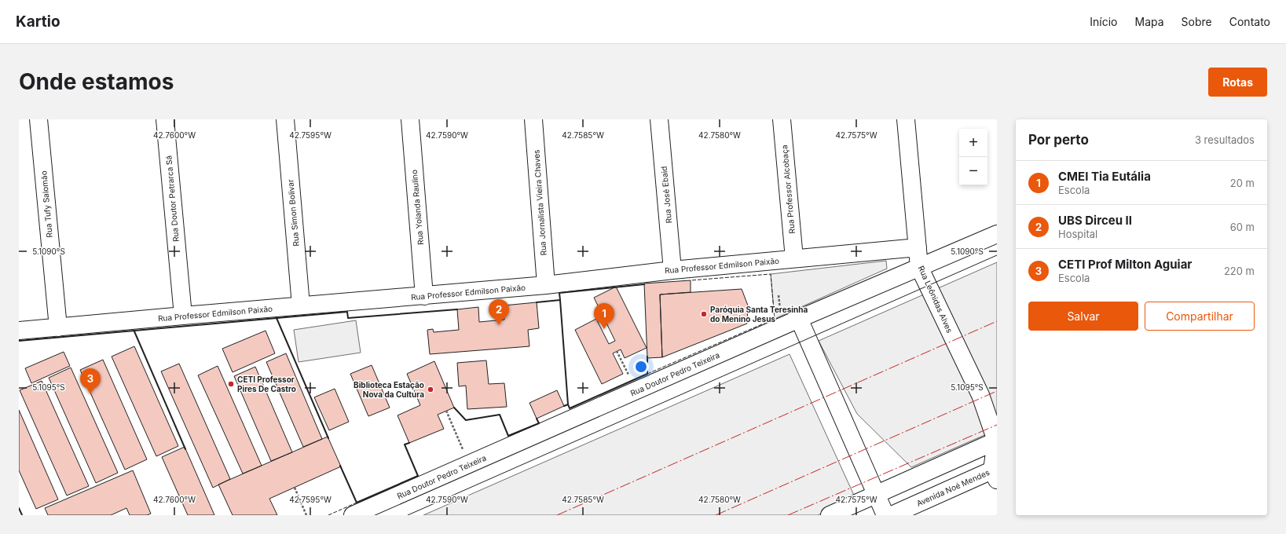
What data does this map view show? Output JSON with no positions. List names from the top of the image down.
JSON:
{
  "streets": {
    "street": [
      "Rua Professor Alcobaça",
      "Rua José Ebaid",
      "Rua Doutor Petrarca Sá",
      "Rua Jornalista Vieira Chaves",
      "Rua Tufy Salomão",
      "Rua Yolanda Raulino",
      "Rua Simon Bolivar",
      "Rua Professor Edmilson Paixão",
      "Rua Leônidas Alves",
      "Rua Doutor Pedro Teixeira",
      "Avenida Noé Mendes"
    ]
  },
  "crossings": [
    ["Rua Professor Alcobaça", "Rua Professor Edmilson Paixão"],
    ["Rua José Ebaid", "Rua Professor Edmilson Paixão"],
    ["Rua Doutor Petrarca Sá", "Rua Professor Edmilson Paixão"],
    ["Rua Jornalista Vieira Chaves", "Rua Professor Edmilson Paixão"],
    ["Rua Tufy Salomão", "Rua Professor Edmilson Paixão"],
    ["Rua Yolanda Raulino", "Rua Professor Edmilson Paixão"],
    ["Rua Simon Bolivar", "Rua Professor Edmilson Paixão"],
    ["Rua Professor Edmilson Paixão", "Rua Leônidas Alves"],
    ["Rua Leônidas Alves", "Rua Doutor Pedro Teixeira"],
    ["Rua Leônidas Alves", "Avenida Noé Mendes"]
  ],
  "places": ["Paróquia Santa Teresinha do Menino Jesus", "CETI Professor Pires De Castro", "Biblioteca Estação Nova da Cultura"],
  "page": {
    "header": "Kartio",
    "nav": [
      "Início",
      "Mapa",
      "Sobre",
      "Contato"
    ],
    "buttons": [
      "Rotas",
      ["Salvar", "Compartilhar"]
    ],
    "title": "Onde estamos",
    "heading": ["Por perto", "3 resultados"],
    "map_buttons": ["+", "−"],
    "list": [
      {
        "mark": "1",
        "name": "CMEI Tia Eutália",
        "note": "Escola",
        "value": "20 m"
      },
      {
        "mark": "2",
        "name": "UBS Dirceu II",
        "note": "Hospital",
        "value": "60 m"
      },
      {
        "mark": "3",
        "name": "CETI Prof Milton Aguiar",
        "note": "Escola",
        "value": "220 m"
      }
    ],
    "pins": ["2", "1", "3"]
  },
  "coordinates": [
    "42.7600°W",
    "42.7595°W",
    "42.7590°W",
    "42.7585°W",
    "42.7580°W",
    "42.7575°W",
    "5.1090°S",
    "5.1095°S"
  ]
}
